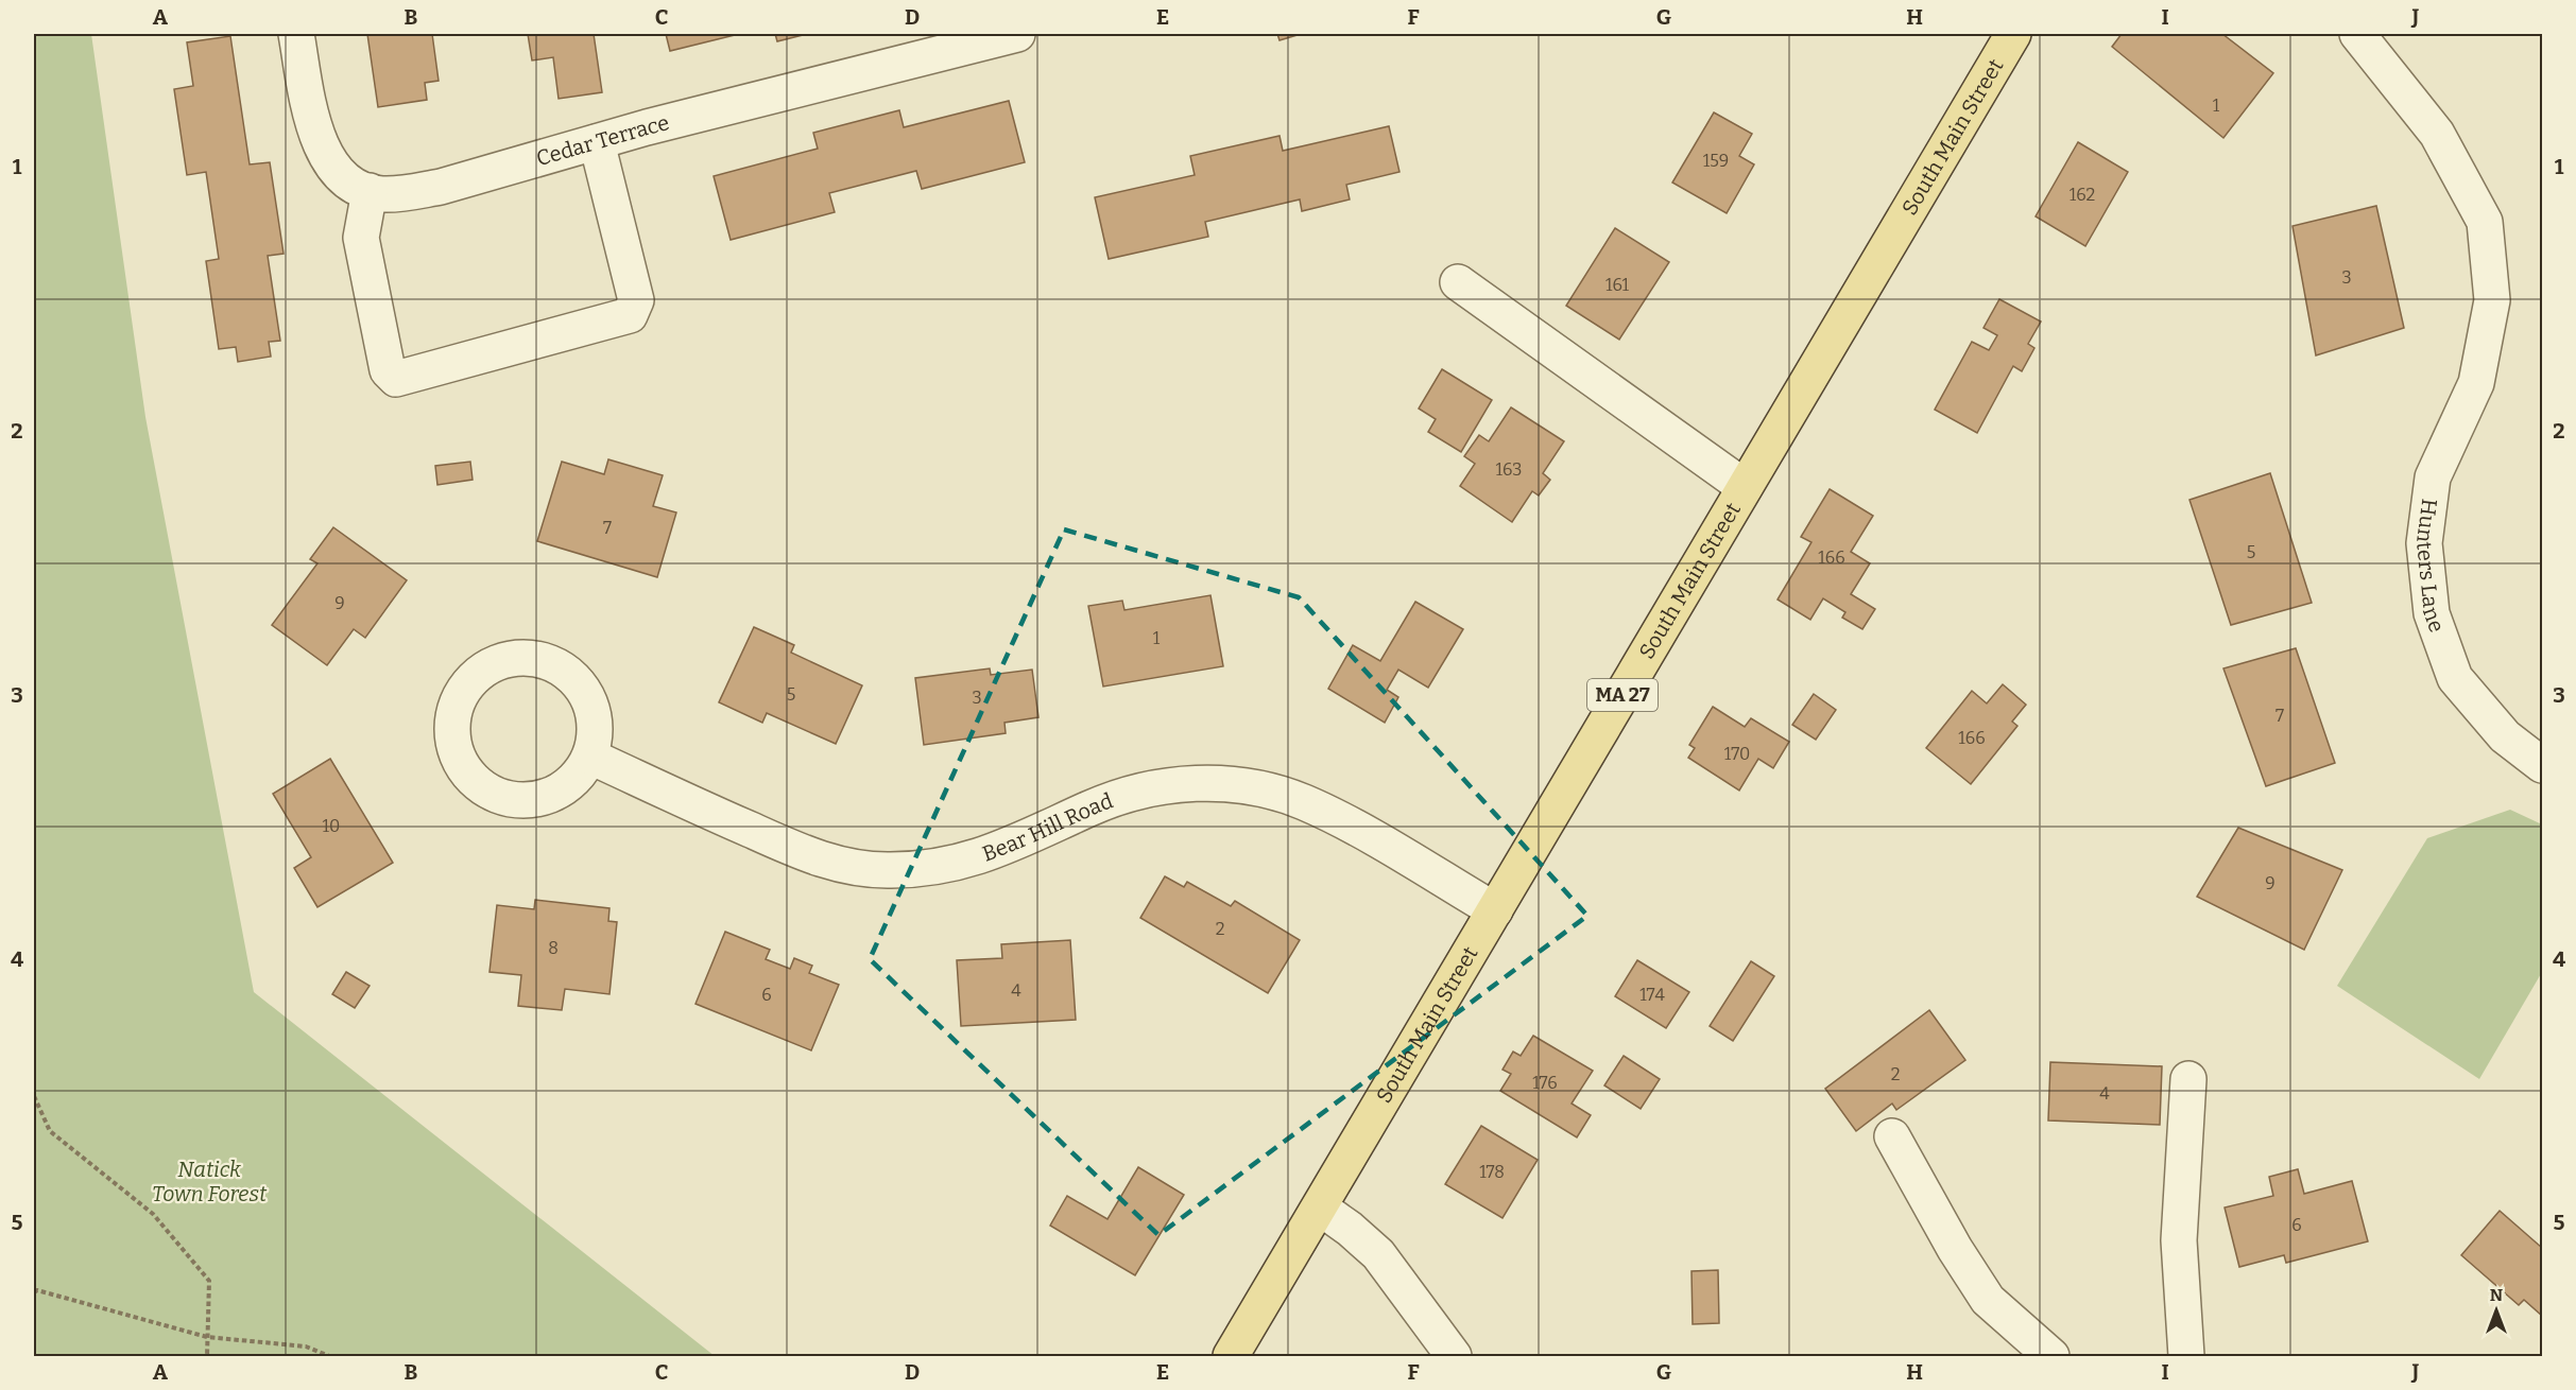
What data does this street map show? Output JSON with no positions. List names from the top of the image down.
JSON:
{
  "streets": {
    "main road": ["South Main Street", "MA 27"],
    "street": ["Cedar Terrace", "Hunters Lane", "Bear Hill Road"]
  },
  "crossings": [
    ["South Main Street", "Bear Hill Road"]
  ],
  "parks": ["Natick Town Forest"],
  "house_numbers": [
    "1",
    "159",
    "162",
    "3",
    "161",
    "163",
    "7",
    "5",
    "166",
    "9",
    "1",
    "5",
    "3",
    "7",
    "166",
    "170",
    "10",
    "9",
    "2",
    "8",
    "4",
    "6",
    "174",
    "2",
    "176",
    "4",
    "178",
    "6"
  ],
  "north": "top",
  "grid": {
    "columns": [
      "A",
      "B",
      "C",
      "D",
      "E",
      "F",
      "G",
      "H",
      "I",
      "J"
    ],
    "rows": [
      "1",
      "2",
      "3",
      "4",
      "5"
    ]
  }
}
